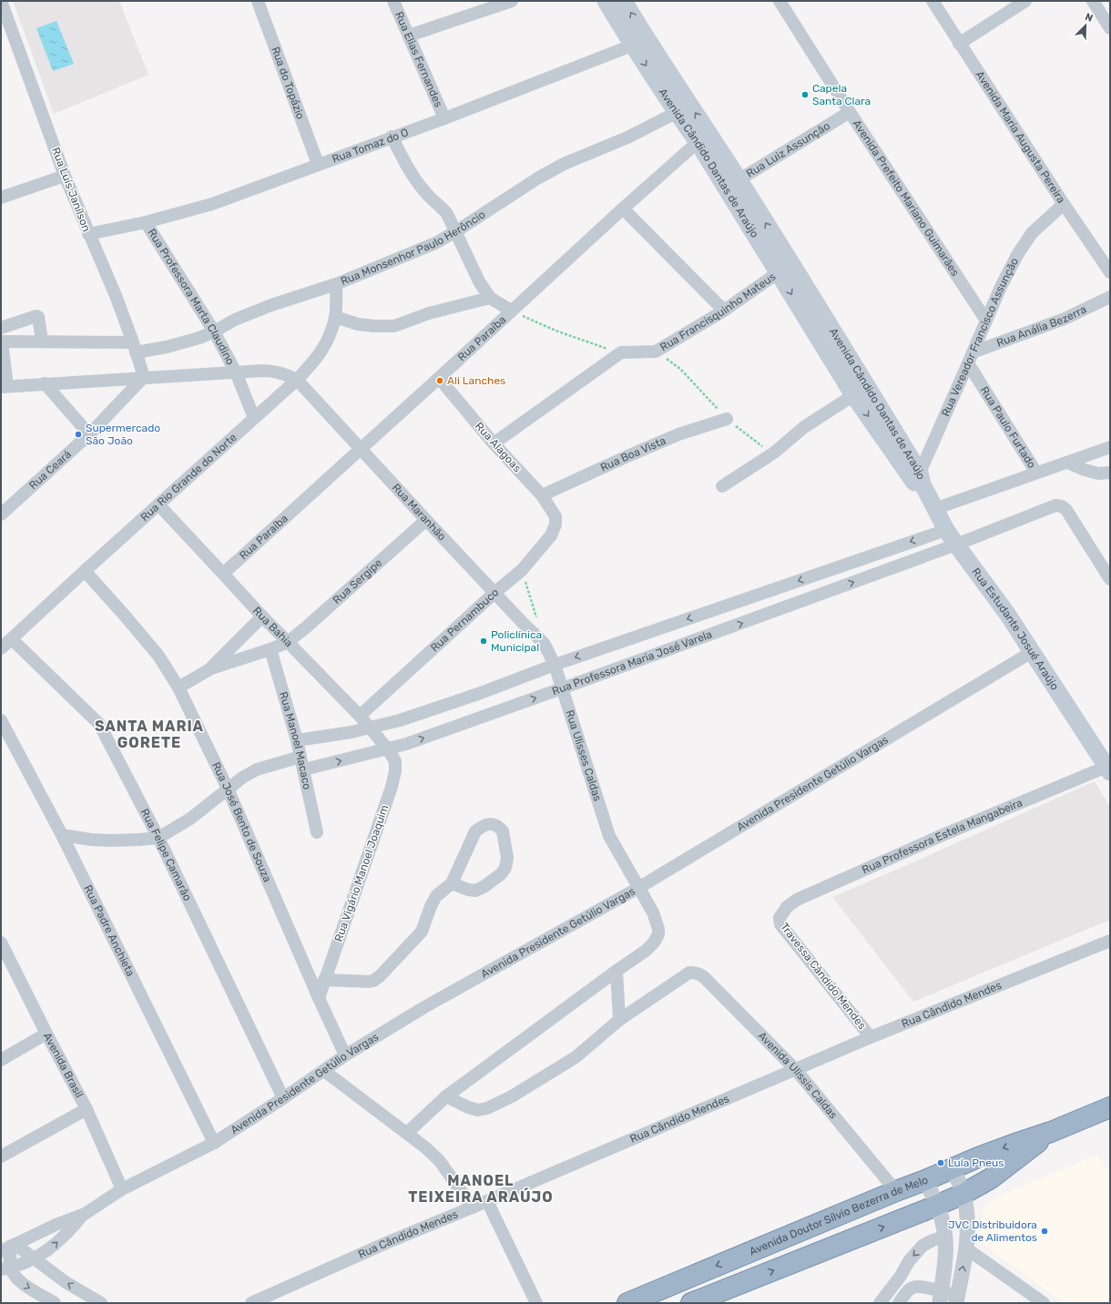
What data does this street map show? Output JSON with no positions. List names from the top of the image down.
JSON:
{
  "streets": {
    "highway": ["Avenida Doutor Sílvio Bezerra de Melo"],
    "main road": ["Avenida Cândido Dantas de Araújo", "Rua Estudante Josué Araújo"],
    "street": [
      "Rua Elias Fernandes",
      "Rua do Topázio",
      "Avenida Maria Augusta Pereira",
      "Rua Tomaz do O",
      "Rua Luiz Assunção",
      "Rua Luís Janílson",
      "Avenida Prefeito Mariano Guimarães",
      "Rua Monsenhor Paulo Herôncio",
      "Rua Professora Marta Claudino",
      "Rua Francisquinho Mateus",
      "Rua Anália Bezerra",
      "Rua Paraíba",
      "Rua Vereador Francisco Assunção",
      "Rua Paulo Furtado",
      "Rua Alagoas",
      "Rua Boa Vista",
      "Rua Ceará",
      "Rua Rio Grande do Norte",
      "Rua Maranhão",
      "Rua Sergipe",
      "Rua Pernambuco",
      "Rua Bahia",
      "Rua Professora Maria José Varela",
      "Rua Manoel Macaco",
      "Rua Ulisses Caldas",
      "Avenida Presidente Getúlio Vargas",
      "Rua José Bento de Souza",
      "Rua Professora Estela Mangabeira",
      "Rua Felipe Camarão",
      "Rua Vigário Manoel Joaquim",
      "Rua Padre Anchieta",
      "Travessa Cândido Mendes",
      "Rua Cândido Mendes",
      "Avenida Brasil",
      "Avenida Ulissis Caldas"
    ]
  },
  "crossings": [
    ["Rua Elias Fernandes", "Rua Tomaz do O"],
    ["Rua do Topázio", "Rua Tomaz do O"],
    ["Avenida Maria Augusta Pereira", "Rua Vereador Francisco Assunção"],
    ["Rua Tomaz do O", "Avenida Cândido Dantas de Araújo"],
    ["Rua Tomaz do O", "Rua Luís Janílson"],
    ["Rua Tomaz do O", "Rua Professora Marta Claudino"],
    ["Rua Luiz Assunção", "Avenida Cândido Dantas de Araújo"],
    ["Rua Luiz Assunção", "Avenida Prefeito Mariano Guimarães"],
    ["Avenida Cândido Dantas de Araújo", "Rua Monsenhor Paulo Herôncio"],
    ["Avenida Cândido Dantas de Araújo", "Rua Francisquinho Mateus"],
    ["Avenida Cândido Dantas de Araújo", "Rua Paraíba"],
    ["Avenida Cândido Dantas de Araújo", "Rua Vereador Francisco Assunção"],
    ["Avenida Cândido Dantas de Araújo", "Rua Estudante Josué Araújo"],
    ["Rua Luís Janílson", "Rua Monsenhor Paulo Herôncio"],
    ["Rua Luís Janílson", "Rua Ceará"],
    ["Avenida Prefeito Mariano Guimarães", "Rua Vereador Francisco Assunção"],
    ["Rua Monsenhor Paulo Herôncio", "Rua Professora Marta Claudino"],
    ["Rua Monsenhor Paulo Herôncio", "Rua Rio Grande do Norte"],
    ["Rua Professora Marta Claudino", "Rua Rio Grande do Norte"],
    ["Rua Anália Bezerra", "Rua Vereador Francisco Assunção"],
    ["Rua Anália Bezerra", "Rua Paulo Furtado"],
    ["Rua Paraíba", "Rua Alagoas"],
    ["Rua Paraíba", "Rua Maranhão"],
    ["Rua Paraíba", "Rua Bahia"],
    ["Rua Vereador Francisco Assunção", "Rua Paulo Furtado"],
    ["Rua Vereador Francisco Assunção", "Rua Estudante Josué Araújo"],
    ["Rua Alagoas", "Rua Boa Vista"],
    ["Rua Alagoas", "Rua Pernambuco"],
    ["Rua Rio Grande do Norte", "Rua Maranhão"],
    ["Rua Rio Grande do Norte", "Rua Bahia"],
    ["Rua Rio Grande do Norte", "Rua José Bento de Souza"],
    ["Rua Rio Grande do Norte", "Rua Felipe Camarão"],
    ["Rua Maranhão", "Rua Sergipe"],
    ["Rua Maranhão", "Rua Pernambuco"],
    ["Rua Maranhão", "Rua Ulisses Caldas"],
    ["Rua Sergipe", "Rua Bahia"],
    ["Rua Sergipe", "Rua Manoel Macaco"],
    ["Rua Pernambuco", "Rua Bahia"],
    ["Rua Bahia", "Rua Professora Maria José Varela"],
    ["Rua Bahia", "Rua Vigário Manoel Joaquim"],
    ["Rua Estudante Josué Araújo", "Rua Professora Maria José Varela"],
    ["Rua Estudante Josué Araújo", "Avenida Presidente Getúlio Vargas"],
    ["Rua Estudante Josué Araújo", "Rua Professora Estela Mangabeira"],
    ["Rua Professora Maria José Varela", "Rua Manoel Macaco"],
    ["Rua Professora Maria José Varela", "Rua Ulisses Caldas"],
    ["Rua Professora Maria José Varela", "Rua Vigário Manoel Joaquim"],
    ["Rua Ulisses Caldas", "Avenida Presidente Getúlio Vargas"],
    ["Avenida Presidente Getúlio Vargas", "Rua José Bento de Souza"],
    ["Avenida Presidente Getúlio Vargas", "Rua Felipe Camarão"],
    ["Avenida Presidente Getúlio Vargas", "Rua Padre Anchieta"],
    ["Avenida Presidente Getúlio Vargas", "Avenida Brasil"],
    ["Rua José Bento de Souza", "Rua Vigário Manoel Joaquim"],
    ["Rua Professora Estela Mangabeira", "Travessa Cândido Mendes"],
    ["Travessa Cândido Mendes", "Rua Cândido Mendes"],
    ["Rua Cândido Mendes", "Avenida Ulissis Caldas"],
    ["Avenida Ulissis Caldas", "Avenida Doutor Sílvio Bezerra de Melo"]
  ],
  "districts": ["SANTA MARIA GORETE", "MANOEL TEIXEIRA ARAÚJO"],
  "places": [
    "Capela Santa Clara",
    "Ali Lanches",
    "Supermercado São João",
    "Policlínica Municipal",
    "Lula Pneus",
    "JVC Distribuidora de Alimentos"
  ],
  "north": "top right"
}
